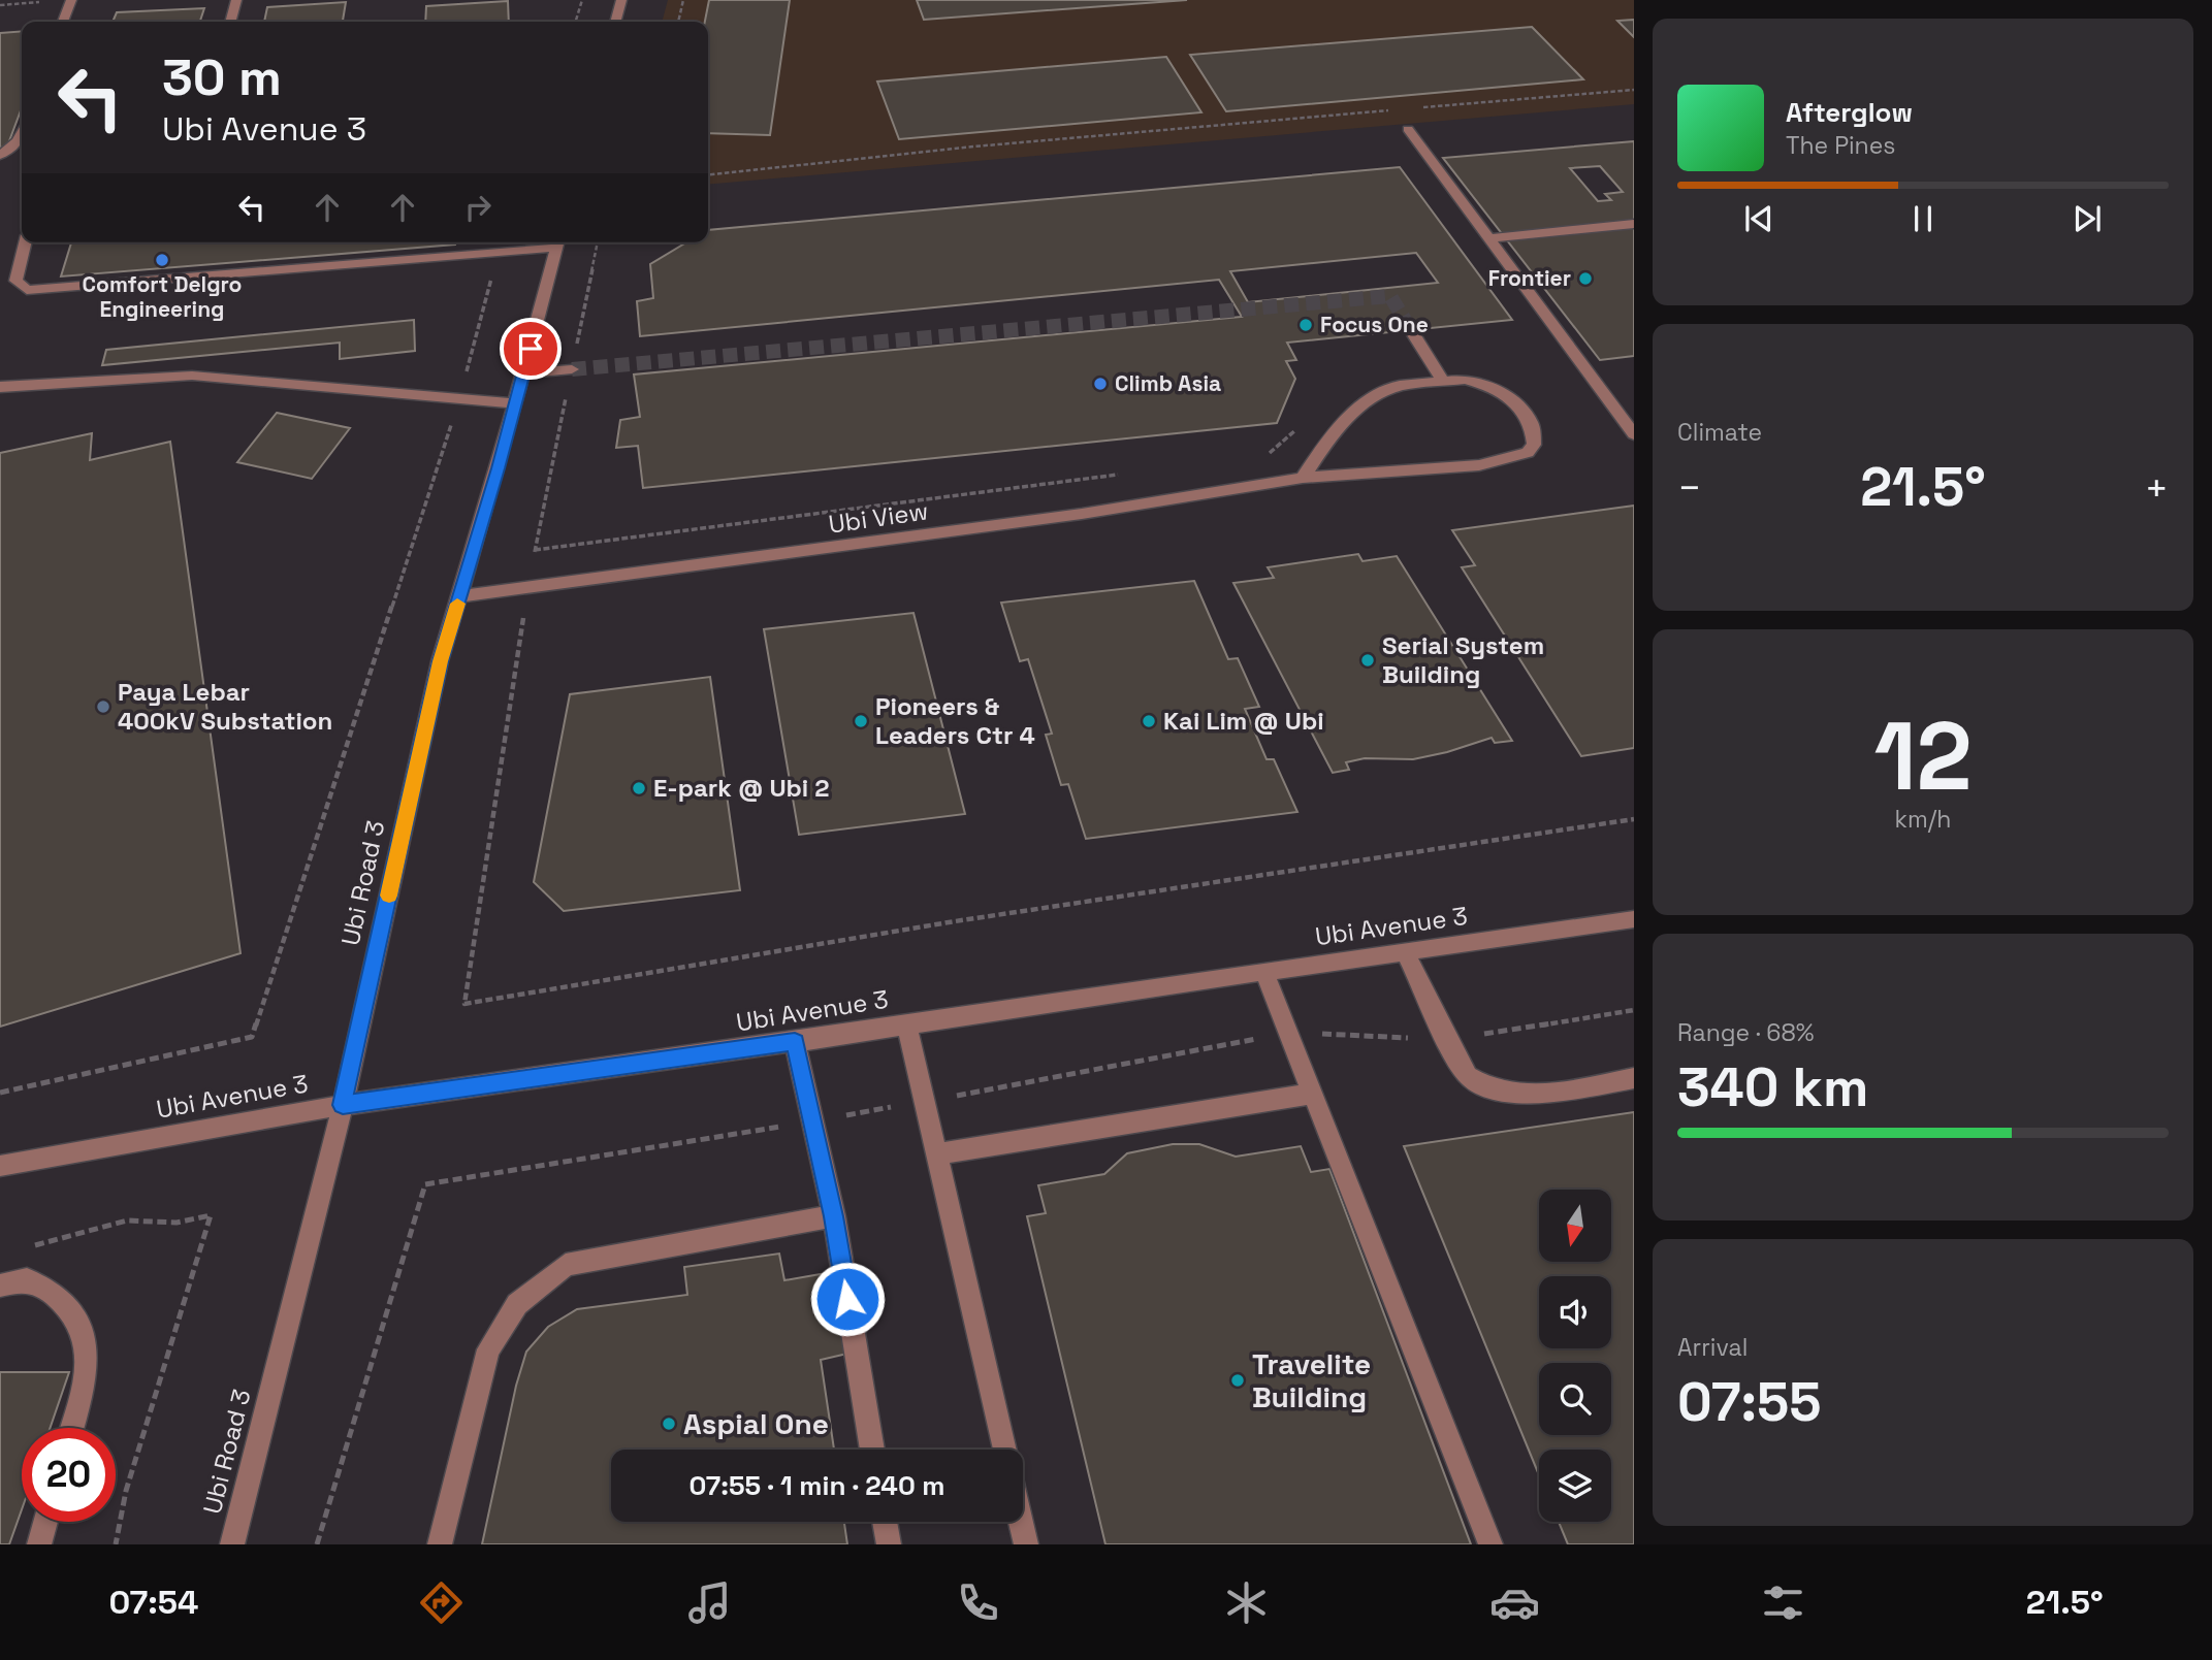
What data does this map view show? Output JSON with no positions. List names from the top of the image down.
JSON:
{
  "streets": {
    "street": ["Ubi View", "Ubi Road 3", "Ubi Avenue 3"]
  },
  "crossings": [
    ["Ubi View", "Ubi Road 3"],
    ["Ubi Road 3", "Ubi Avenue 3"]
  ],
  "places": [
    "Comfort Delgro Engineering",
    "Frontier",
    "Focus One",
    "Climb Asia",
    "Serial System Building",
    "Paya Lebar 400kV Substation",
    "Pioneers & Leaders Ctr 4",
    "Kai Lim @ Ubi",
    "E-park @ Ubi 2",
    "Travelite Building",
    "Aspial One"
  ],
  "north": "bottom",
  "page": {
    "turn": ["30 m", "Ubi Avenue 3"],
    "song": ["Afterglow", "The Pines"],
    "tile": [
      "Climate",
      ["12", "km/h"],
      ["Range · 68%", "340 km"],
      ["Arrival", "07:55"]
    ],
    "heat": ["−", "21.5°", "+"],
    "limit": "20",
    "trip": "07:55 · 1 min · 240 m",
    "tabs": ["07:54", "21.5°"]
  }
}
